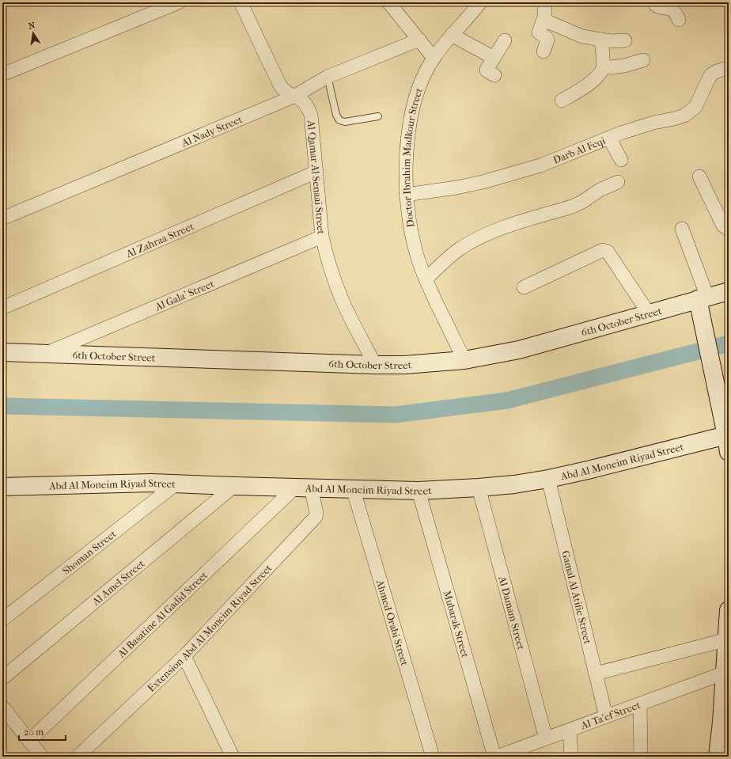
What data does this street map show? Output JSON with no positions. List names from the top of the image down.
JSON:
{
  "streets": {
    "street": [
      "Al Nady Street",
      "Darb Al Feqi",
      "Doctor Ibrahim Madkour Street",
      "Al Qamar Al Senaai Street",
      "Al Zahraa Street",
      "Al Gala' Street",
      "6th October Street",
      "Abd Al Moneim Riyad Street",
      "Shoman Street",
      "Al Amel Street",
      "Gamal Al Atifie Street",
      "Al Damam Street",
      "Al Basatine Al Gadid Street",
      "Ahmed Orabi Street",
      "Mubarak Street",
      "Extension Abd Al Moneim Riyad Street",
      "Al Ta'ef Street"
    ]
  },
  "crossings": [
    ["Al Nady Street", "Al Qamar Al Senaai Street"],
    ["Darb Al Feqi", "Doctor Ibrahim Madkour Street"],
    ["Doctor Ibrahim Madkour Street", "6th October Street"],
    ["Al Qamar Al Senaai Street", "Al Zahraa Street"],
    ["Al Qamar Al Senaai Street", "Al Gala' Street"],
    ["Al Qamar Al Senaai Street", "6th October Street"],
    ["Al Gala' Street", "6th October Street"],
    ["Abd Al Moneim Riyad Street", "Shoman Street"],
    ["Abd Al Moneim Riyad Street", "Al Amel Street"],
    ["Abd Al Moneim Riyad Street", "Gamal Al Atifie Street"],
    ["Abd Al Moneim Riyad Street", "Al Damam Street"],
    ["Abd Al Moneim Riyad Street", "Al Basatine Al Gadid Street"],
    ["Abd Al Moneim Riyad Street", "Ahmed Orabi Street"],
    ["Abd Al Moneim Riyad Street", "Mubarak Street"],
    ["Abd Al Moneim Riyad Street", "Extension Abd Al Moneim Riyad Street"],
    ["Gamal Al Atifie Street", "Al Ta'ef Street"],
    ["Al Damam Street", "Al Ta'ef Street"],
    ["Al Basatine Al Gadid Street", "Extension Abd Al Moneim Riyad Street"],
    ["Mubarak Street", "Al Ta'ef Street"]
  ],
  "scale_bar": "20 m",
  "north": "top"
}
